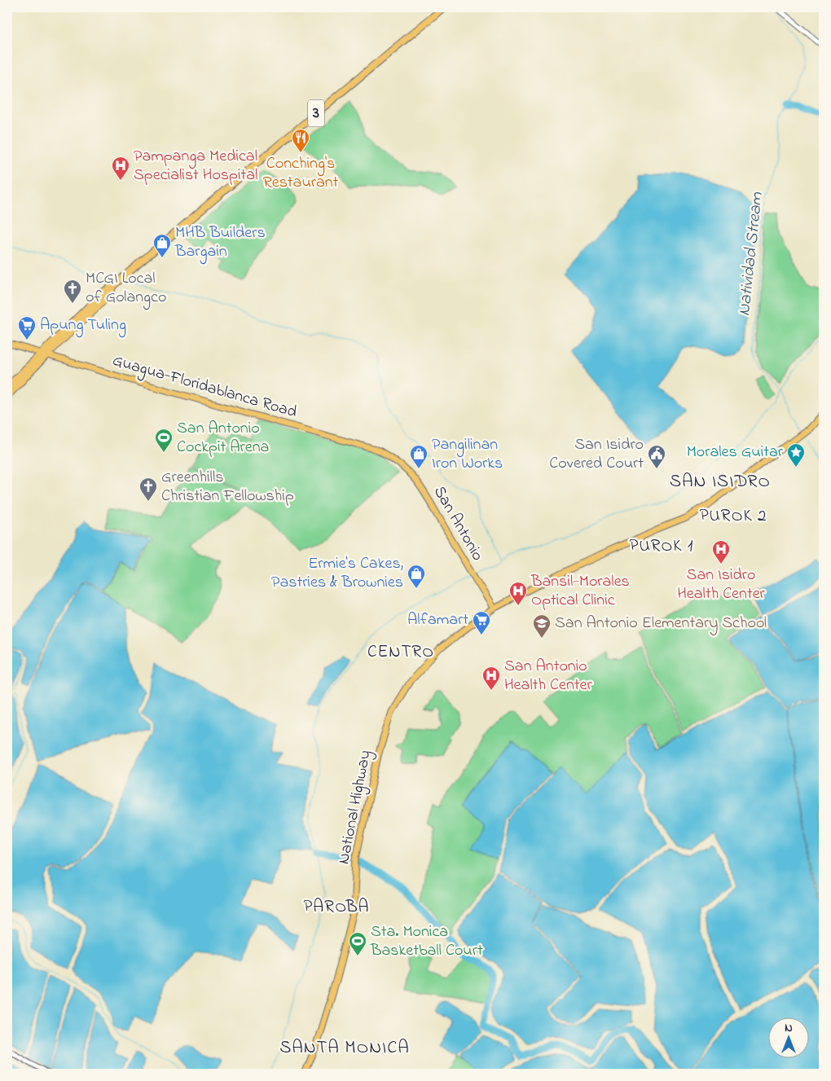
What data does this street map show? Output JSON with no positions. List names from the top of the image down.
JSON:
{
  "streets": {
    "highway": ["3"],
    "main road": ["Guagua-Floridablanca Road", "San Antonio", "National Highway"]
  },
  "crossings": [
    ["3", "Guagua-Floridablanca Road"],
    ["Guagua-Floridablanca Road", "San Antonio"],
    ["San Antonio", "National Highway"]
  ],
  "districts": [
    "SAN ISIDRO",
    "PUROK 2",
    "PUROK 1",
    "CENTRO",
    "PAROBA",
    "SANTA MONICA"
  ],
  "water": ["Natividad Stream"],
  "places": {
    "restaurant": ["Conching's Restaurant"],
    "hospital": [
      "Pampanga Medical Specialist Hospital",
      "San Isidro Health Center",
      "Bansil-Morales Optical Clinic",
      "San Antonio Health Center"
    ],
    "shop": ["MHB Builders Bargain", "Pangilinan Iron Works", "Ermie's Cakes, Pastries & Brownies"],
    "church": ["MCGI Local of Golangco", "Greenhills Christian Fellowship"],
    "supermarket": ["Apung Tuling", "Alfamart"],
    "sports": ["San Antonio Cockpit Arena", "Sta. Monica Basketball Court"],
    "place": ["Morales Guitar"],
    "public building": ["San Isidro Covered Court"],
    "school or university": ["San Antonio Elementary School"]
  },
  "north": "top"
}
